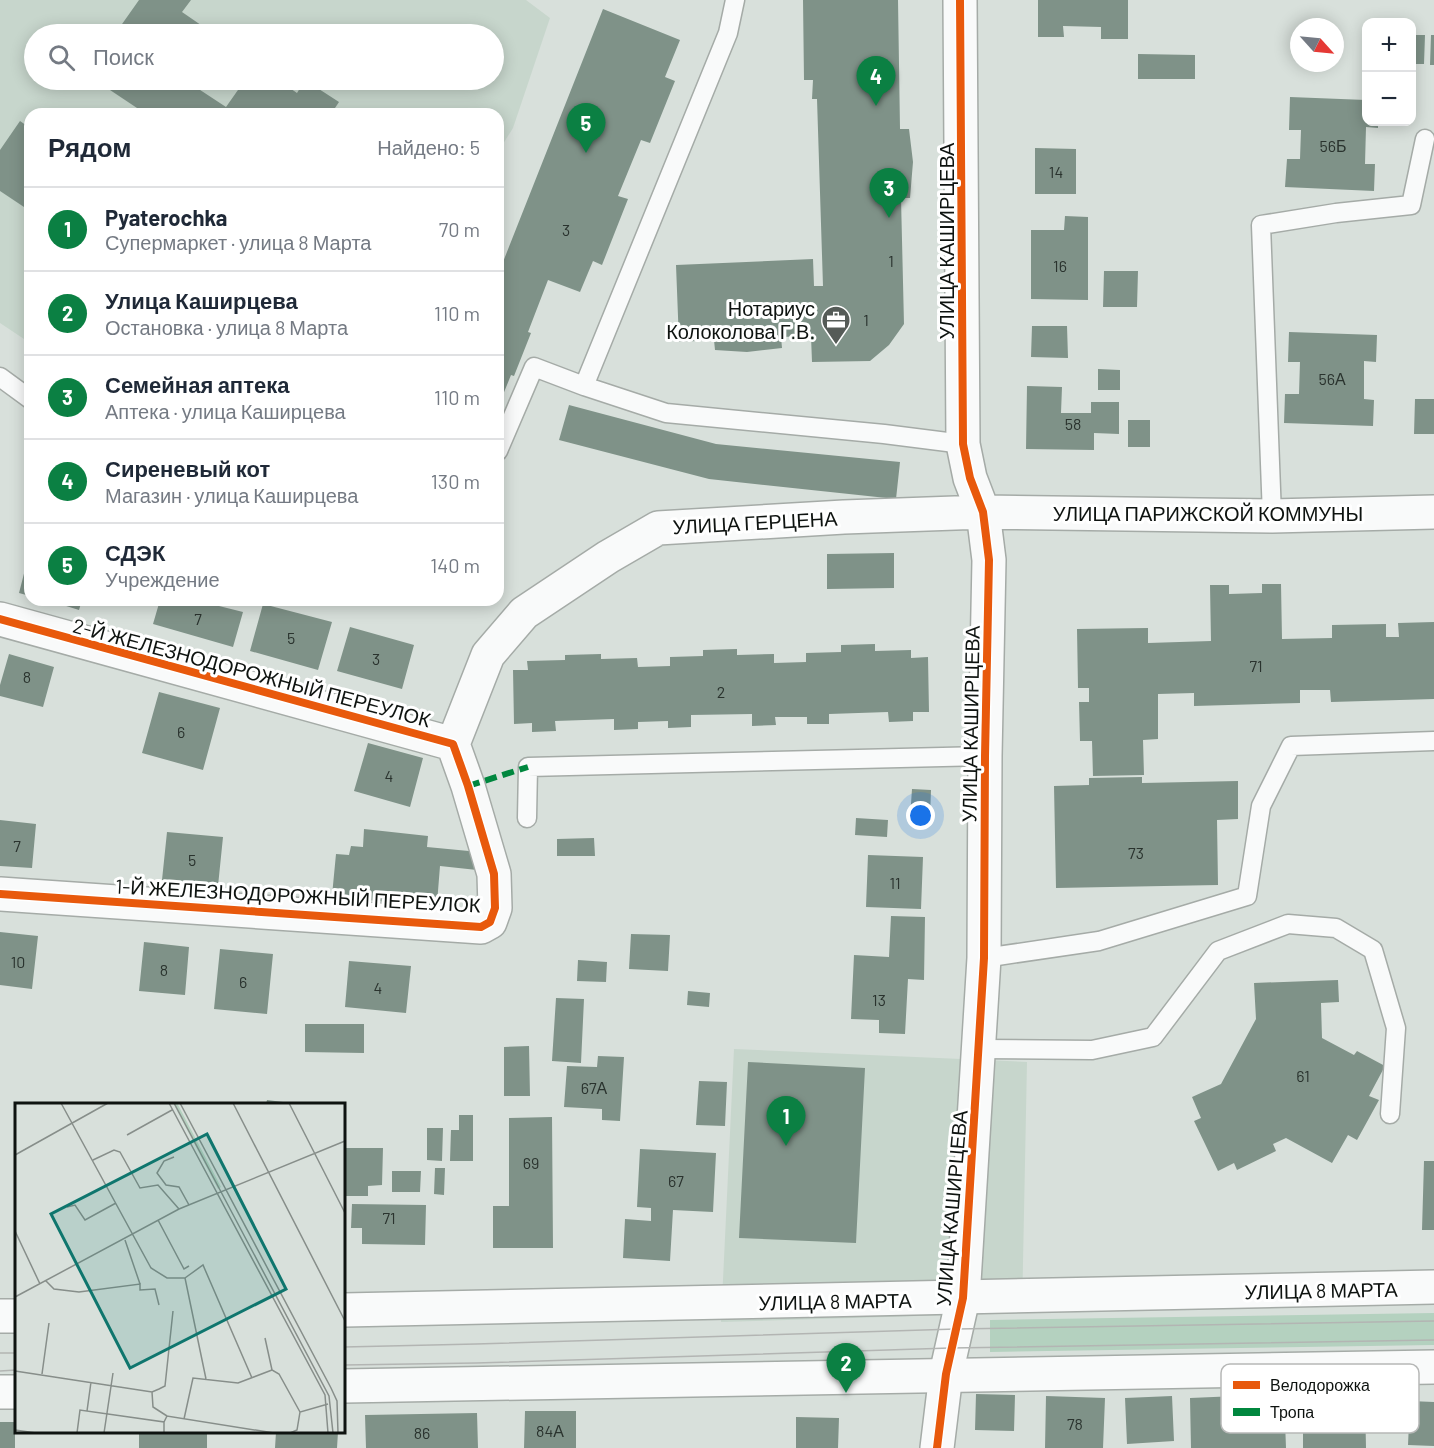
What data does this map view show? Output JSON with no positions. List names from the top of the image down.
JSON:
{
  "streets": {
    "street": [
      "УЛИЦА КАШИРЦЕВА",
      "УЛИЦА ПАРИЖСКОЙ КОММУНЫ",
      "УЛИЦА ГЕРЦЕНА",
      "2-Й ЖЕЛЕЗНОДОРОЖНЫЙ ПЕРЕУЛОК",
      "1-Й ЖЕЛЕЗНОДОРОЖНЫЙ ПЕРЕУЛОК",
      "УЛИЦА 8 МАРТА"
    ]
  },
  "crossings": [
    ["УЛИЦА КАШИРЦЕВА", "УЛИЦА ПАРИЖСКОЙ КОММУНЫ"],
    ["УЛИЦА КАШИРЦЕВА", "УЛИЦА ГЕРЦЕНА"],
    ["УЛИЦА КАШИРЦЕВА", "УЛИЦА 8 МАРТА"],
    ["УЛИЦА ПАРИЖСКОЙ КОММУНЫ", "УЛИЦА ГЕРЦЕНА"],
    ["УЛИЦА ГЕРЦЕНА", "2-Й ЖЕЛЕЗНОДОРОЖНЫЙ ПЕРЕУЛОК"],
    ["2-Й ЖЕЛЕЗНОДОРОЖНЫЙ ПЕРЕУЛОК", "1-Й ЖЕЛЕЗНОДОРОЖНЫЙ ПЕРЕУЛОК"]
  ],
  "places": {
    "office": ["Нотариус Колоколова Г.В."]
  },
  "house_numbers": [
    "56Б",
    "14",
    "3",
    "1",
    "16",
    "1",
    "56А",
    "58",
    "7",
    "5",
    "3",
    "71",
    "8",
    "2",
    "6",
    "4",
    "7",
    "73",
    "5",
    "11",
    "10",
    "8",
    "6",
    "4",
    "13",
    "61",
    "67А",
    "69",
    "67",
    "71",
    "78",
    "84А",
    "86"
  ],
  "legend": ["Велодорожка", "Тропа"],
  "north": "bottom right",
  "page": {
    "map_buttons": ["+", "−"],
    "search": "Поиск",
    "pins": [
      "4",
      "5",
      "3",
      "1",
      "2"
    ],
    "heading": ["Рядом", "Найдено: 5"],
    "list": [
      {
        "mark": "1",
        "name": "Pyaterochka",
        "note": "Супермаркет · улица 8 Марта",
        "value": "70 m"
      },
      {
        "mark": "2",
        "name": "Улица Каширцева",
        "note": "Остановка · улица 8 Марта",
        "value": "110 m"
      },
      {
        "mark": "3",
        "name": "Семейная аптека",
        "note": "Аптека · улица Каширцева",
        "value": "110 m"
      },
      {
        "mark": "4",
        "name": "Сиреневый кот",
        "note": "Магазин · улица Каширцева",
        "value": "130 m"
      },
      {
        "mark": "5",
        "name": "СДЭК",
        "note": "Учреждение",
        "value": "140 m"
      }
    ]
  }
}
